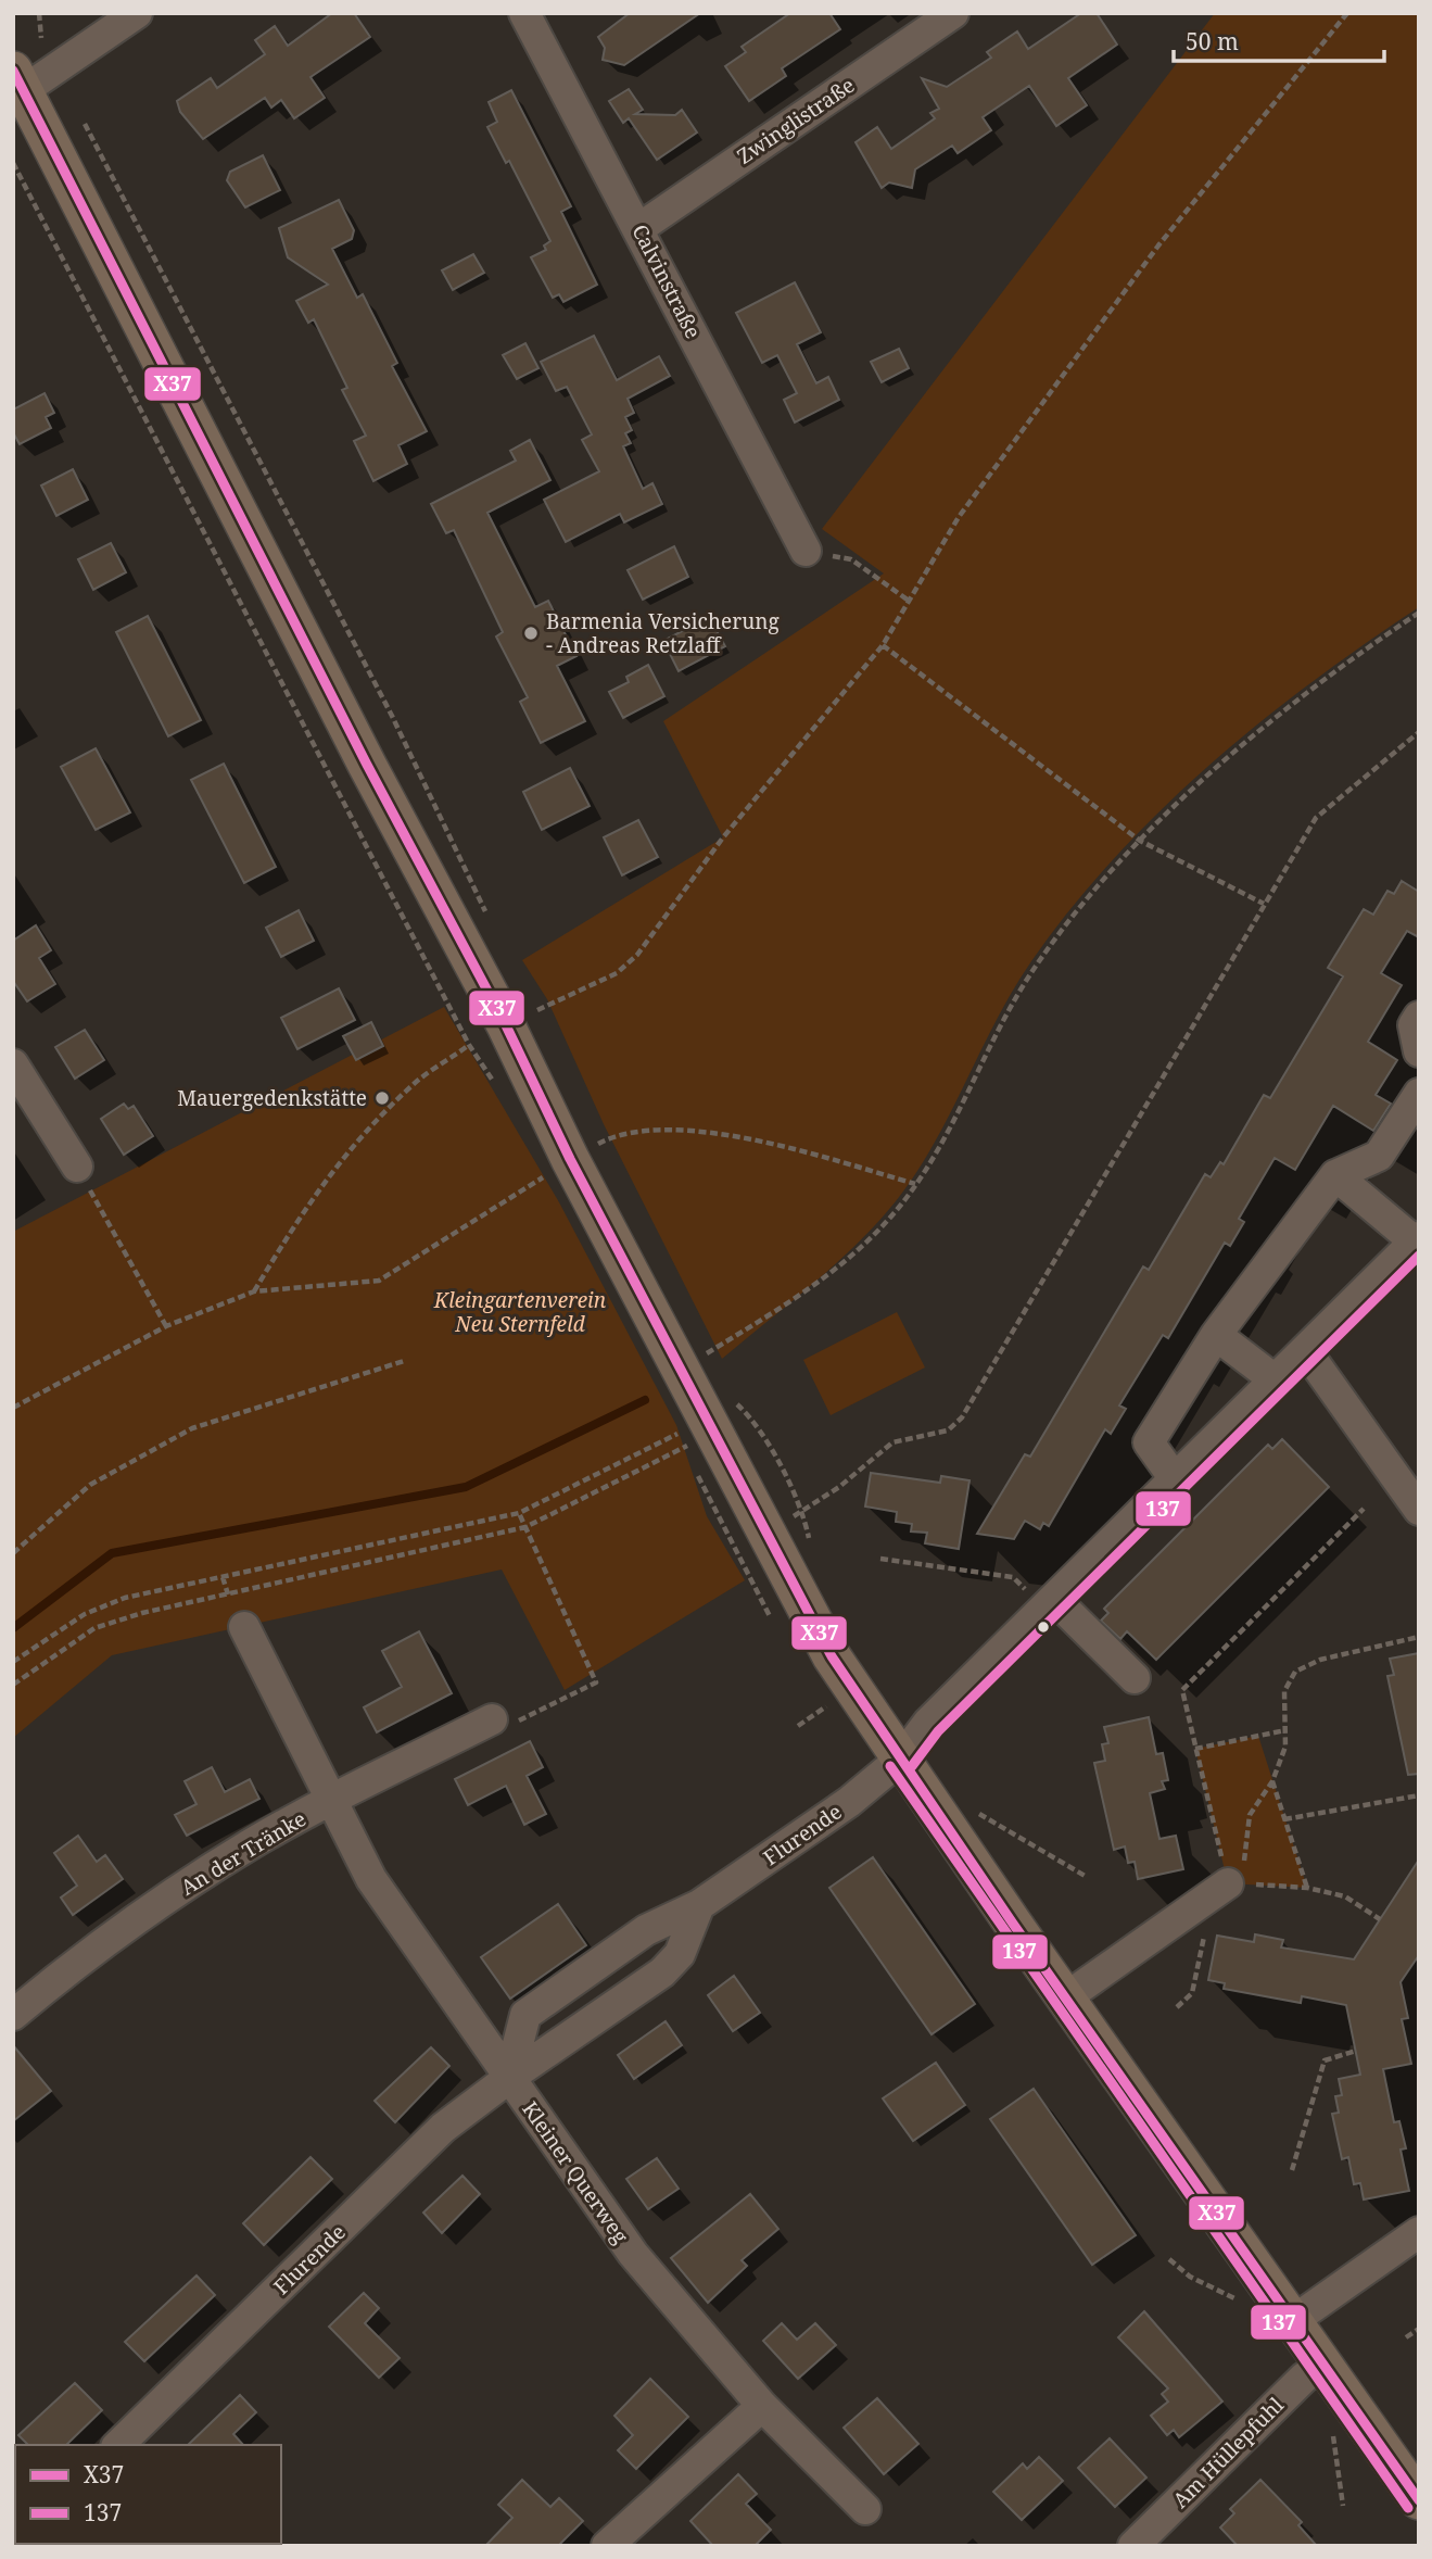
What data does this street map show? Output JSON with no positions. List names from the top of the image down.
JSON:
{
  "streets": {
    "street": [
      "Zwinglistraße",
      "Calvinstraße",
      "Flurende",
      "An der Tränke",
      "Kleiner Querweg",
      "Am Hüllepfuhl"
    ]
  },
  "crossings": [
    ["Zwinglistraße", "Calvinstraße"],
    ["Flurende", "Kleiner Querweg"],
    ["An der Tränke", "Kleiner Querweg"]
  ],
  "parks": ["Kleingartenverein Neu Sternfeld"],
  "places": ["Barmenia Versicherung - Andreas Retzlaff", "Mauergedenkstätte"],
  "lines": ["transit line X37", "transit line 137"],
  "legend": ["X37", "137"],
  "scale_bar": "50 m"
}
